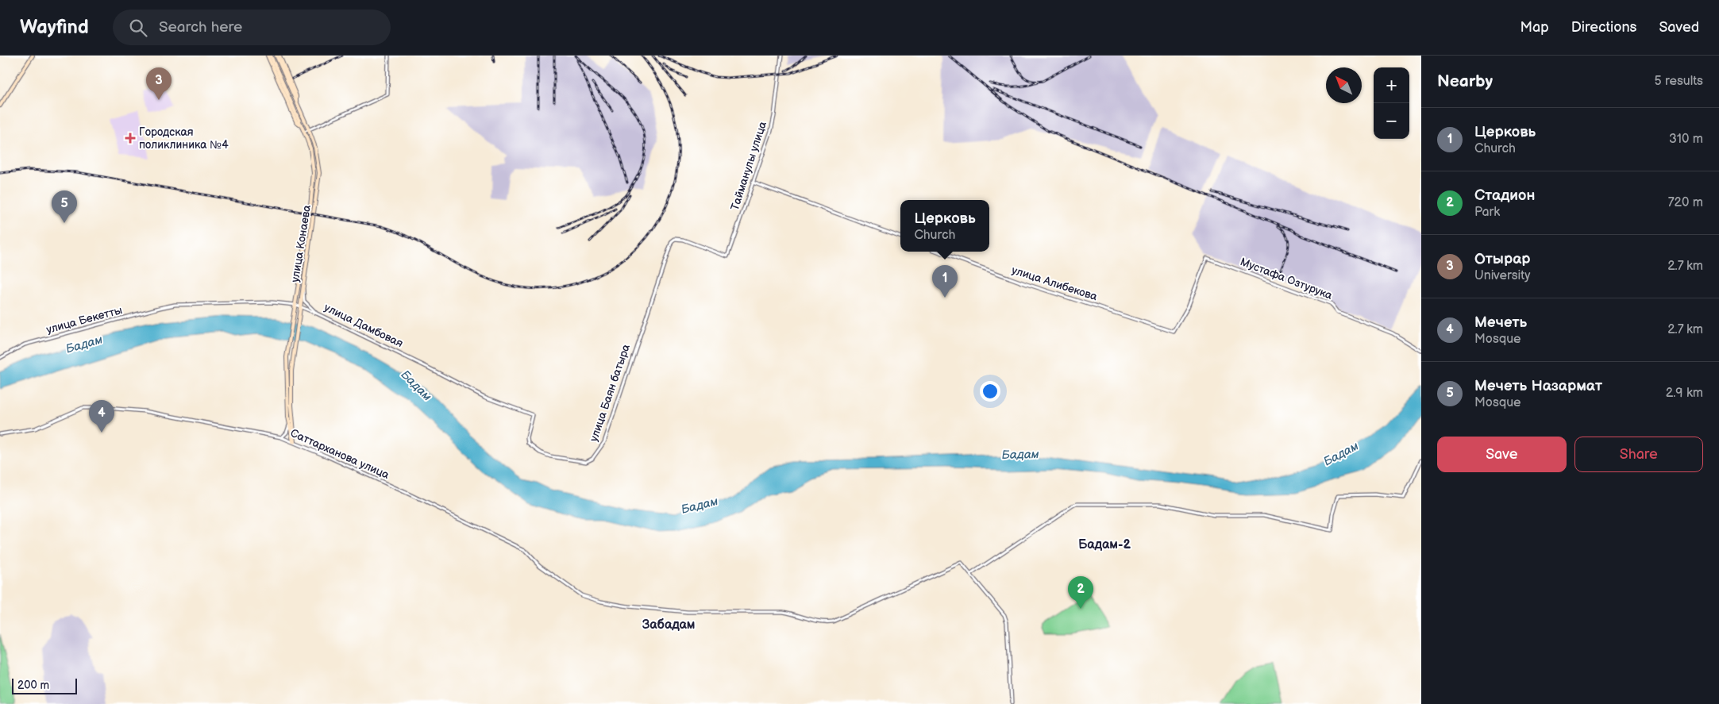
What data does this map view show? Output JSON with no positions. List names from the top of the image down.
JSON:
{
  "streets": {
    "main road": ["улица Конаева"],
    "street": [
      "Тайманулы улица",
      "Мустафа Озтурука",
      "улица Алибекова",
      "улица Бекетты",
      "улица Дамбовая",
      "улица Баян батыра",
      "Саттарханова улица"
    ]
  },
  "crossings": [
    ["Тайманулы улица", "улица Баян батыра"],
    ["улица Конаева", "улица Дамбовая"],
    ["улица Конаева", "Саттарханова улица"],
    ["Мустафа Озтурука", "улица Алибекова"],
    ["улица Бекетты", "улица Дамбовая"],
    ["улица Дамбовая", "улица Баян батыра"]
  ],
  "districts": ["Бадам-2", "Забадам"],
  "water": ["Бадам"],
  "places": {
    "health": ["Городская поликлиника №4"]
  },
  "scale_bar": "200 m",
  "north": "top left",
  "page": {
    "header": "Wayfind",
    "search": "Search here",
    "nav": ["Map", "Directions", "Saved"],
    "heading": ["Nearby", "5 results"],
    "map_buttons": ["+", "−"],
    "pins": [
      "3",
      "5",
      "1",
      "4",
      "2"
    ],
    "list": [
      {
        "mark": "1",
        "name": "Церковь",
        "note": "Church",
        "value": "310 m"
      },
      {
        "mark": "2",
        "name": "Стадион",
        "note": "Park",
        "value": "720 m"
      },
      {
        "mark": "3",
        "name": "Отырар",
        "note": "University",
        "value": "2.7 km"
      },
      {
        "mark": "4",
        "name": "Мечеть",
        "note": "Mosque",
        "value": "2.7 km"
      },
      {
        "mark": "5",
        "name": "Мечеть Назармат",
        "note": "Mosque",
        "value": "2.9 km"
      }
    ],
    "popup": ["Церковь", "Church"],
    "buttons": ["Save", "Share"],
    "scale": "200 m"
  }
}
